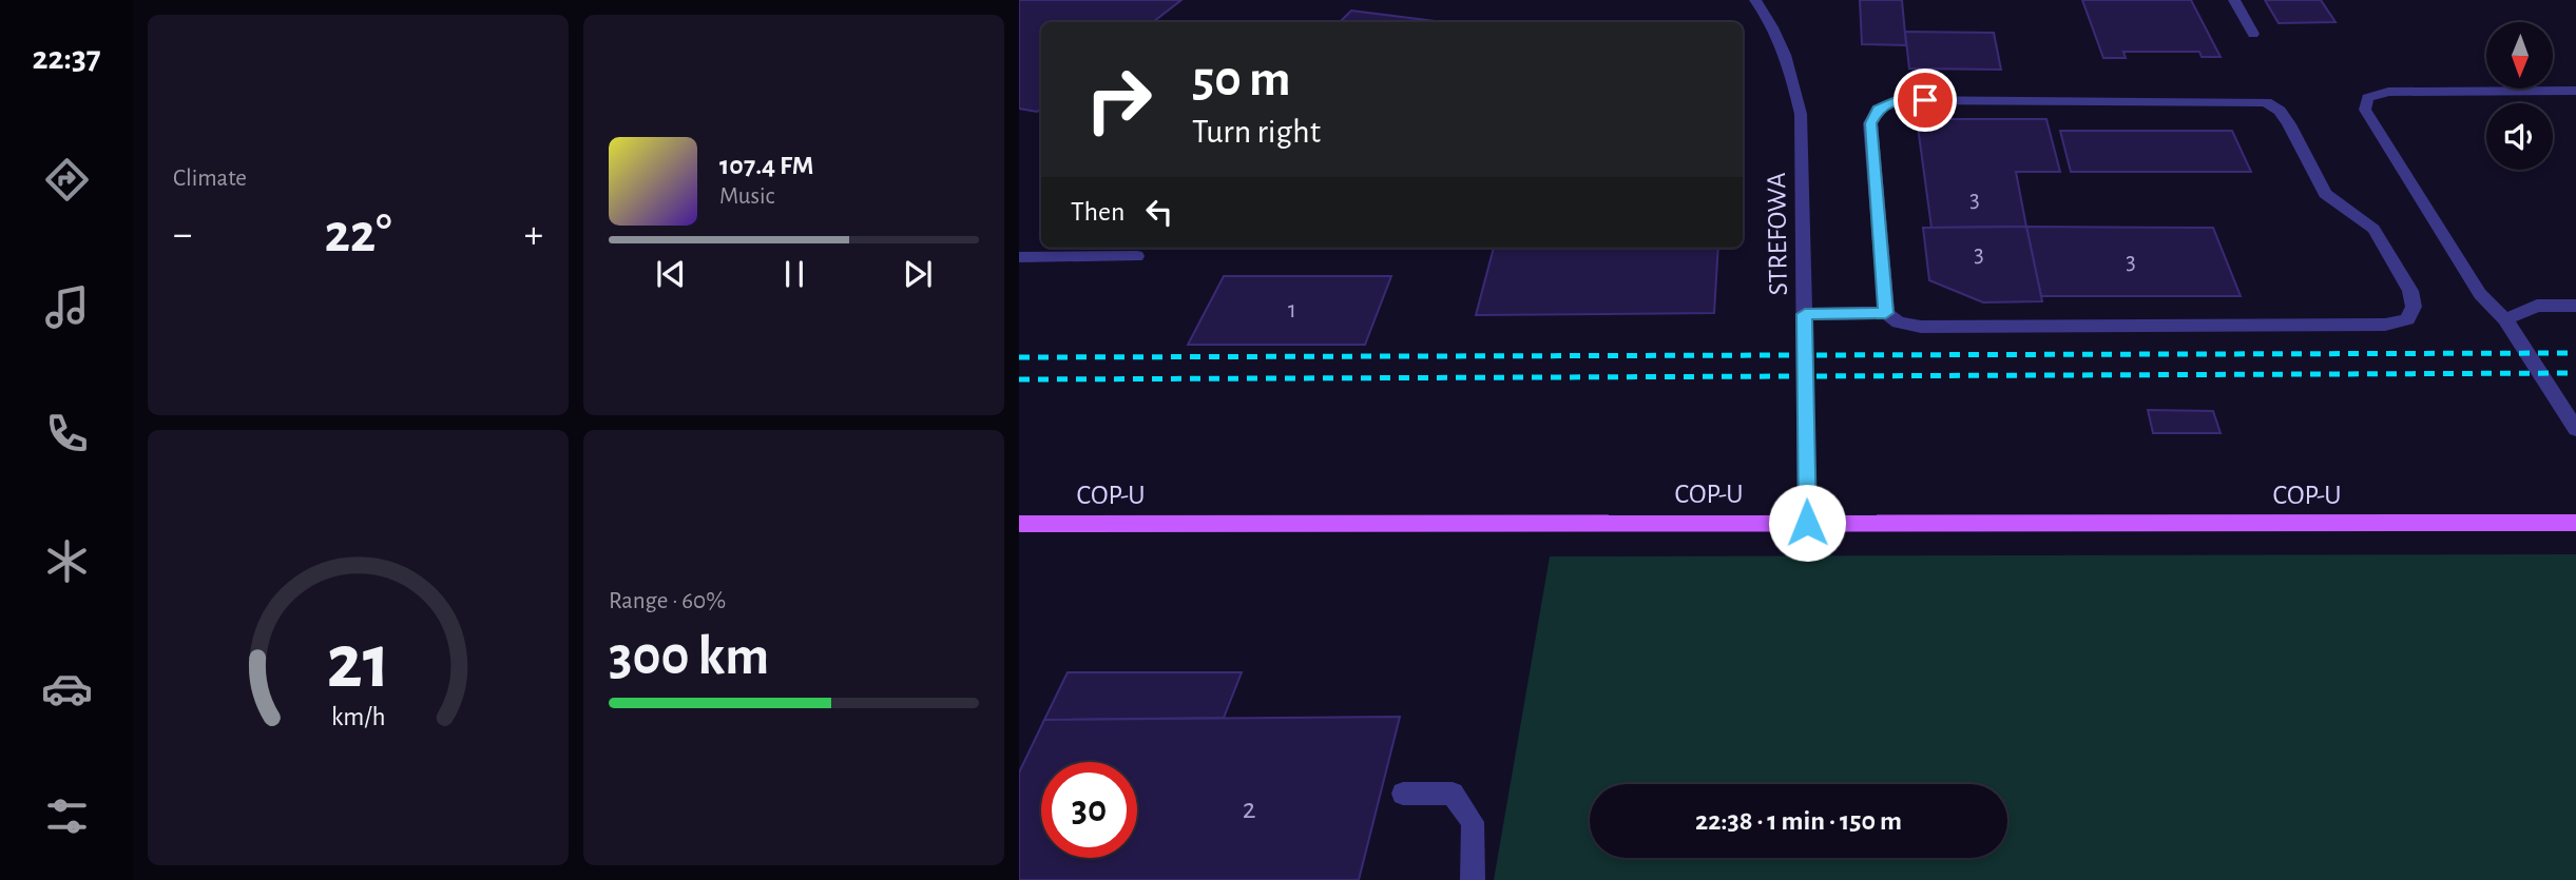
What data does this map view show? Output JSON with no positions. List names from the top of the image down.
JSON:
{
  "streets": {
    "main road": ["COP-U"],
    "street": ["STREFOWA"]
  },
  "crossings": [
    ["STREFOWA", "COP-U"]
  ],
  "house_numbers": [
    "3",
    "3",
    "3",
    "1",
    "2"
  ],
  "north": "bottom",
  "page": {
    "tabs": "22:37",
    "tile": [
      "Climate",
      ["Range · 60%", "300 km"]
    ],
    "turn": ["50 m", "Turn right"],
    "song": ["107.4 FM", "Music"],
    "then": "Then",
    "heat": ["−", "22°", "+"],
    "limit": "30",
    "trip": "22:38 · 1 min · 150 m",
    "gauge": ["21", "km/h"]
  }
}
